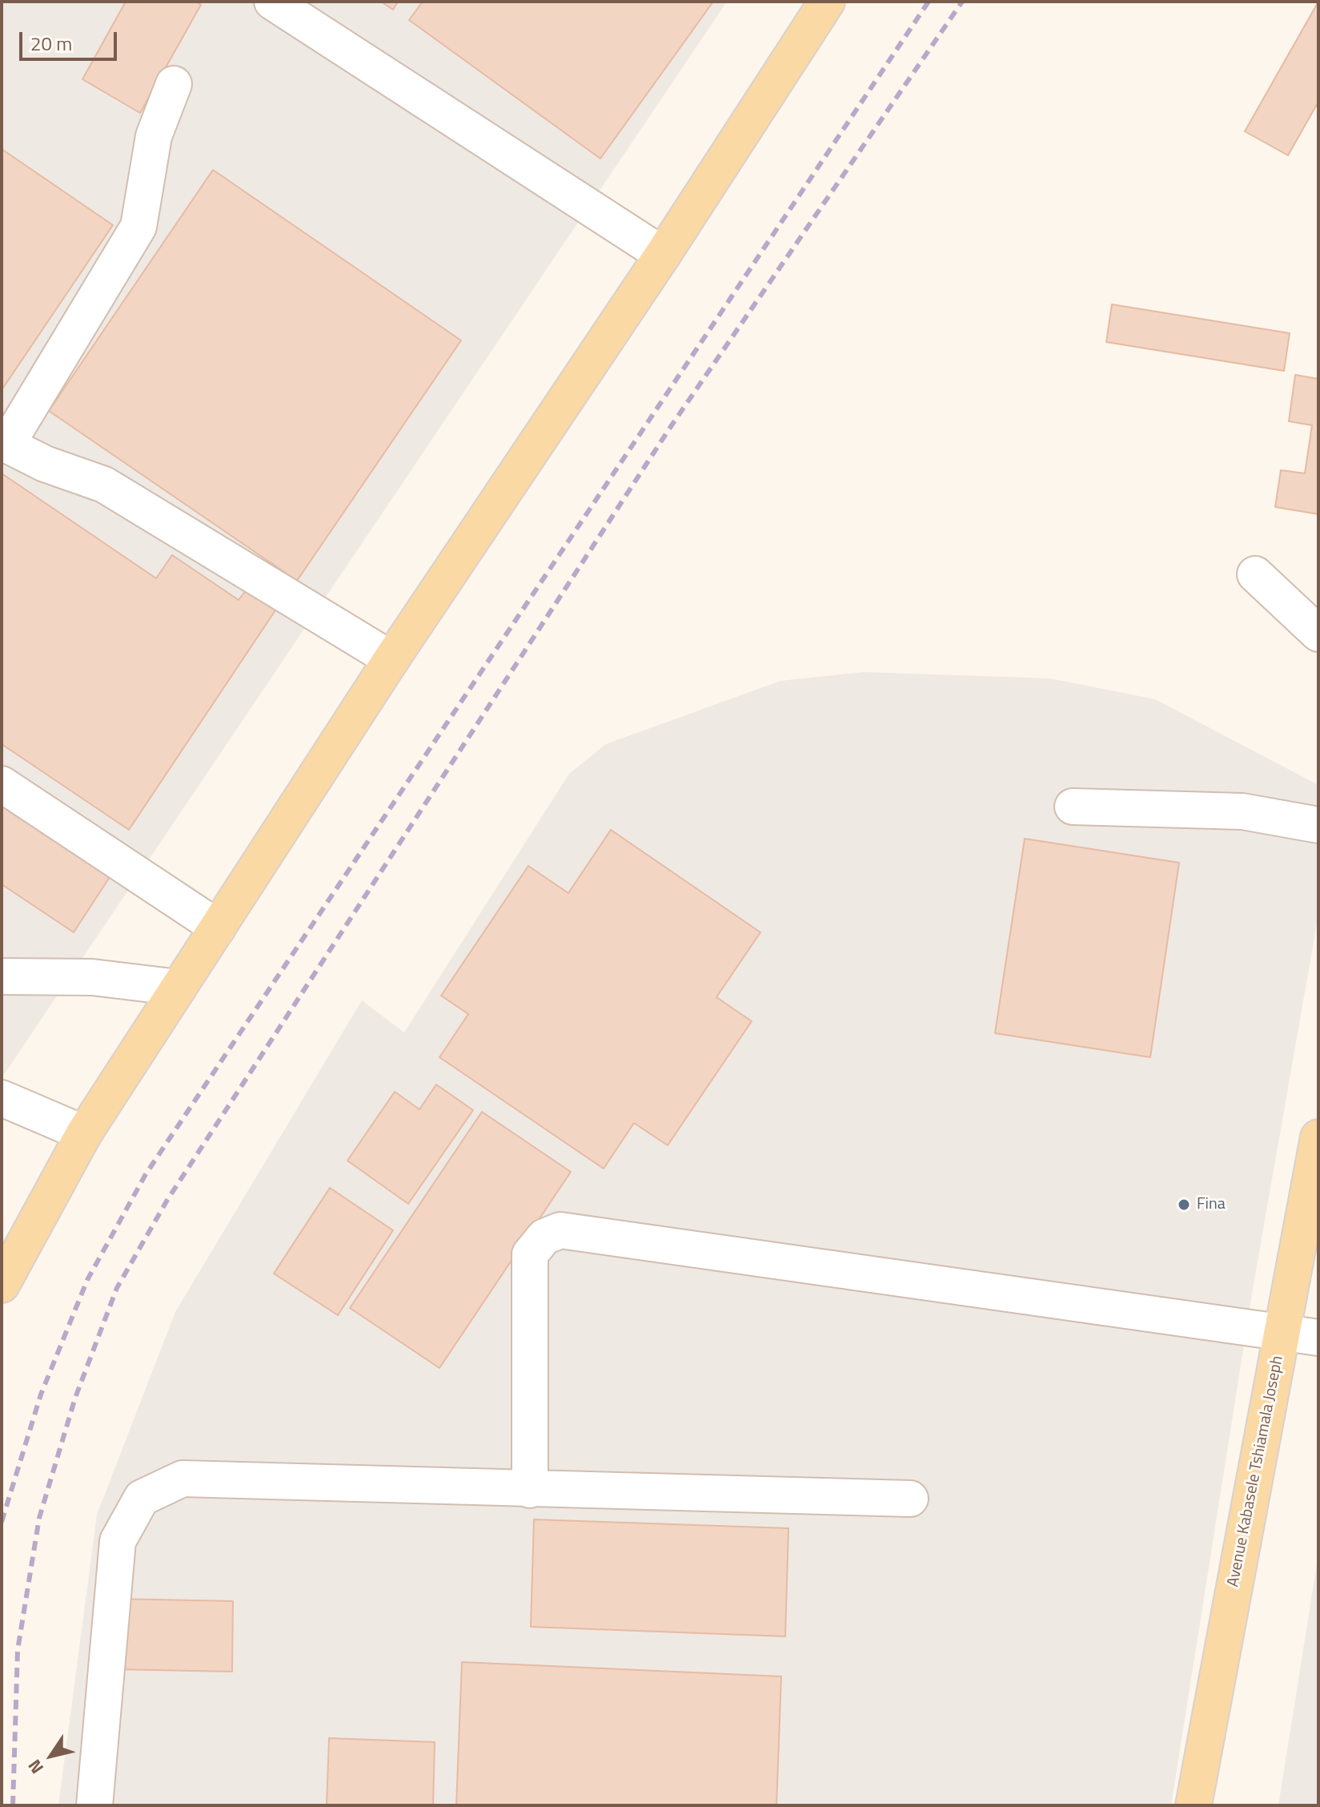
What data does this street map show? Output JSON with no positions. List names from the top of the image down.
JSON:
{
  "streets": {
    "main road": ["Avenue Kabasele Tshiamala Joseph"]
  },
  "places": ["Fina"],
  "scale_bar": "20 m",
  "north": "bottom left"
}
